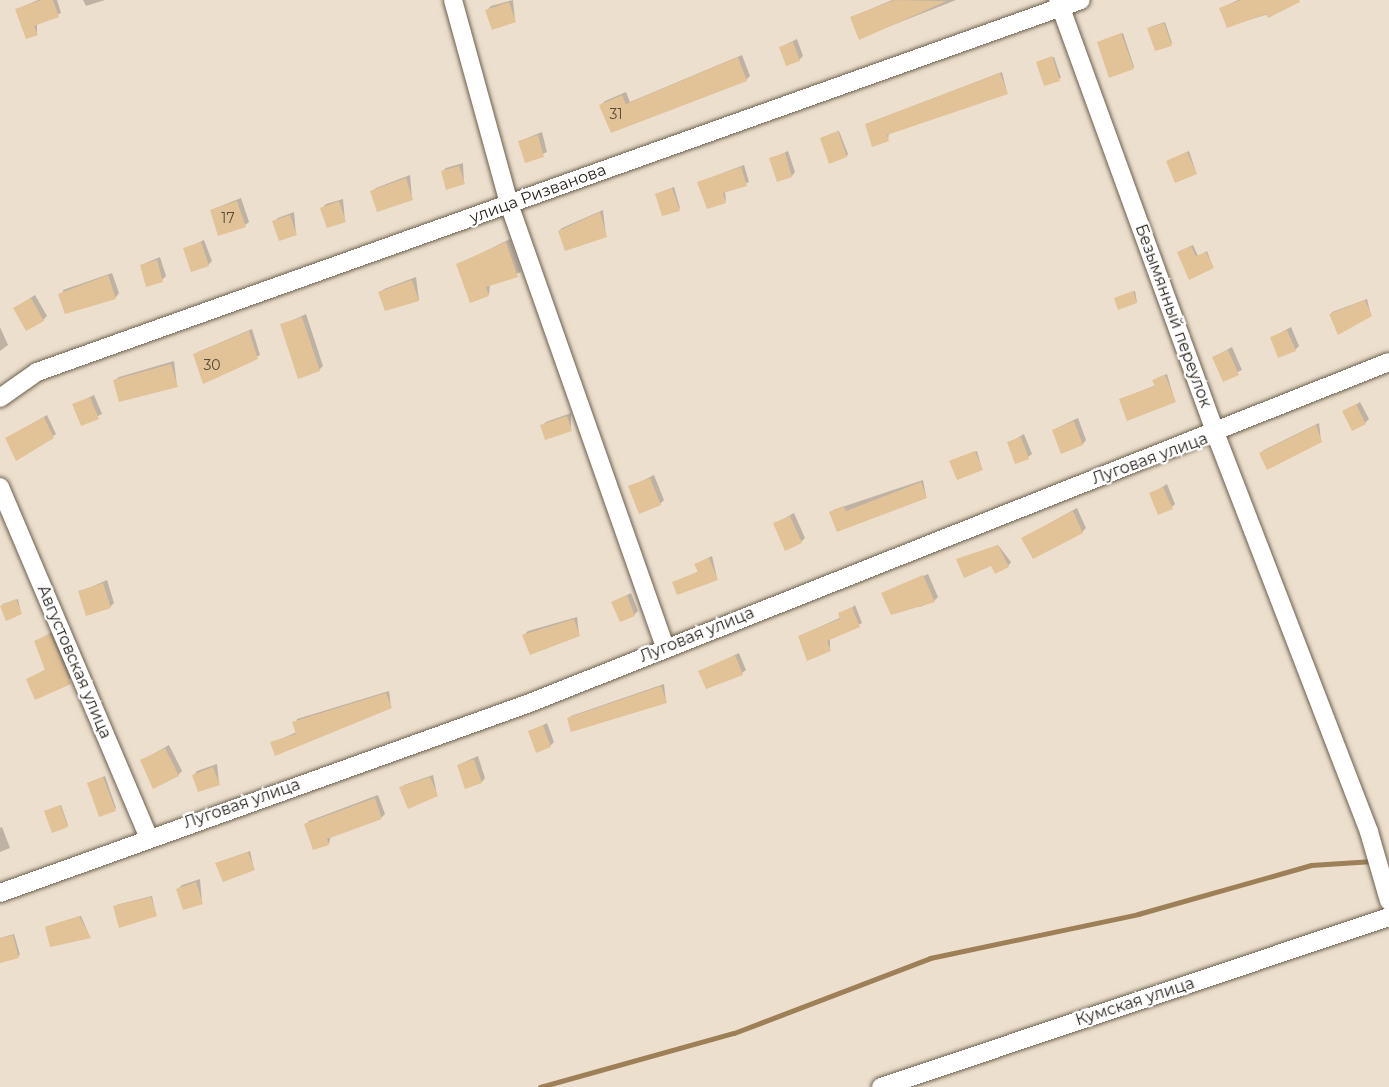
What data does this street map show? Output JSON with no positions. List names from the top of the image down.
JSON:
{
  "streets": {
    "street": [
      "улица Ризванова",
      "Безымянный переулок",
      "Луговая улица",
      "Августовская улица",
      "Кумская улица"
    ]
  },
  "crossings": [
    ["улица Ризванова", "Безымянный переулок"],
    ["Безымянный переулок", "Луговая улица"],
    ["Луговая улица", "Августовская улица"]
  ],
  "house_numbers": ["31", "17", "30"]
}
